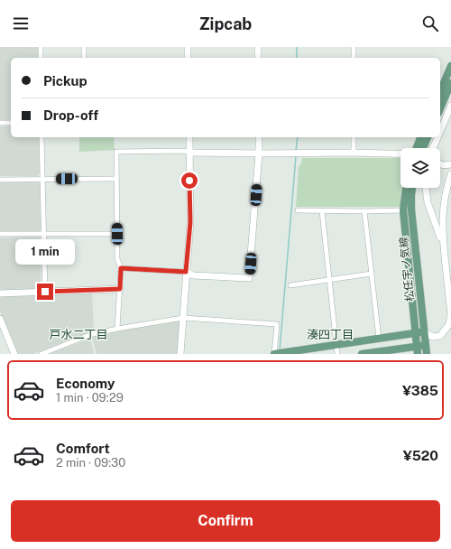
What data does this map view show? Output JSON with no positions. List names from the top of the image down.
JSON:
{
  "streets": {
    "main road": ["松任宇ノ気線"]
  },
  "districts": ["戸水二丁目", "湊四丁目"],
  "page": {
    "header": "Zipcab",
    "banner": ["Pickup", "Drop-off"],
    "bubble": "1 min",
    "list": [
      {
        "name": "Economy",
        "note": "1 min · 09:29",
        "value": "¥385"
      },
      {
        "name": "Comfort",
        "note": "2 min · 09:30",
        "value": "¥520"
      }
    ],
    "buttons": "Confirm"
  }
}
